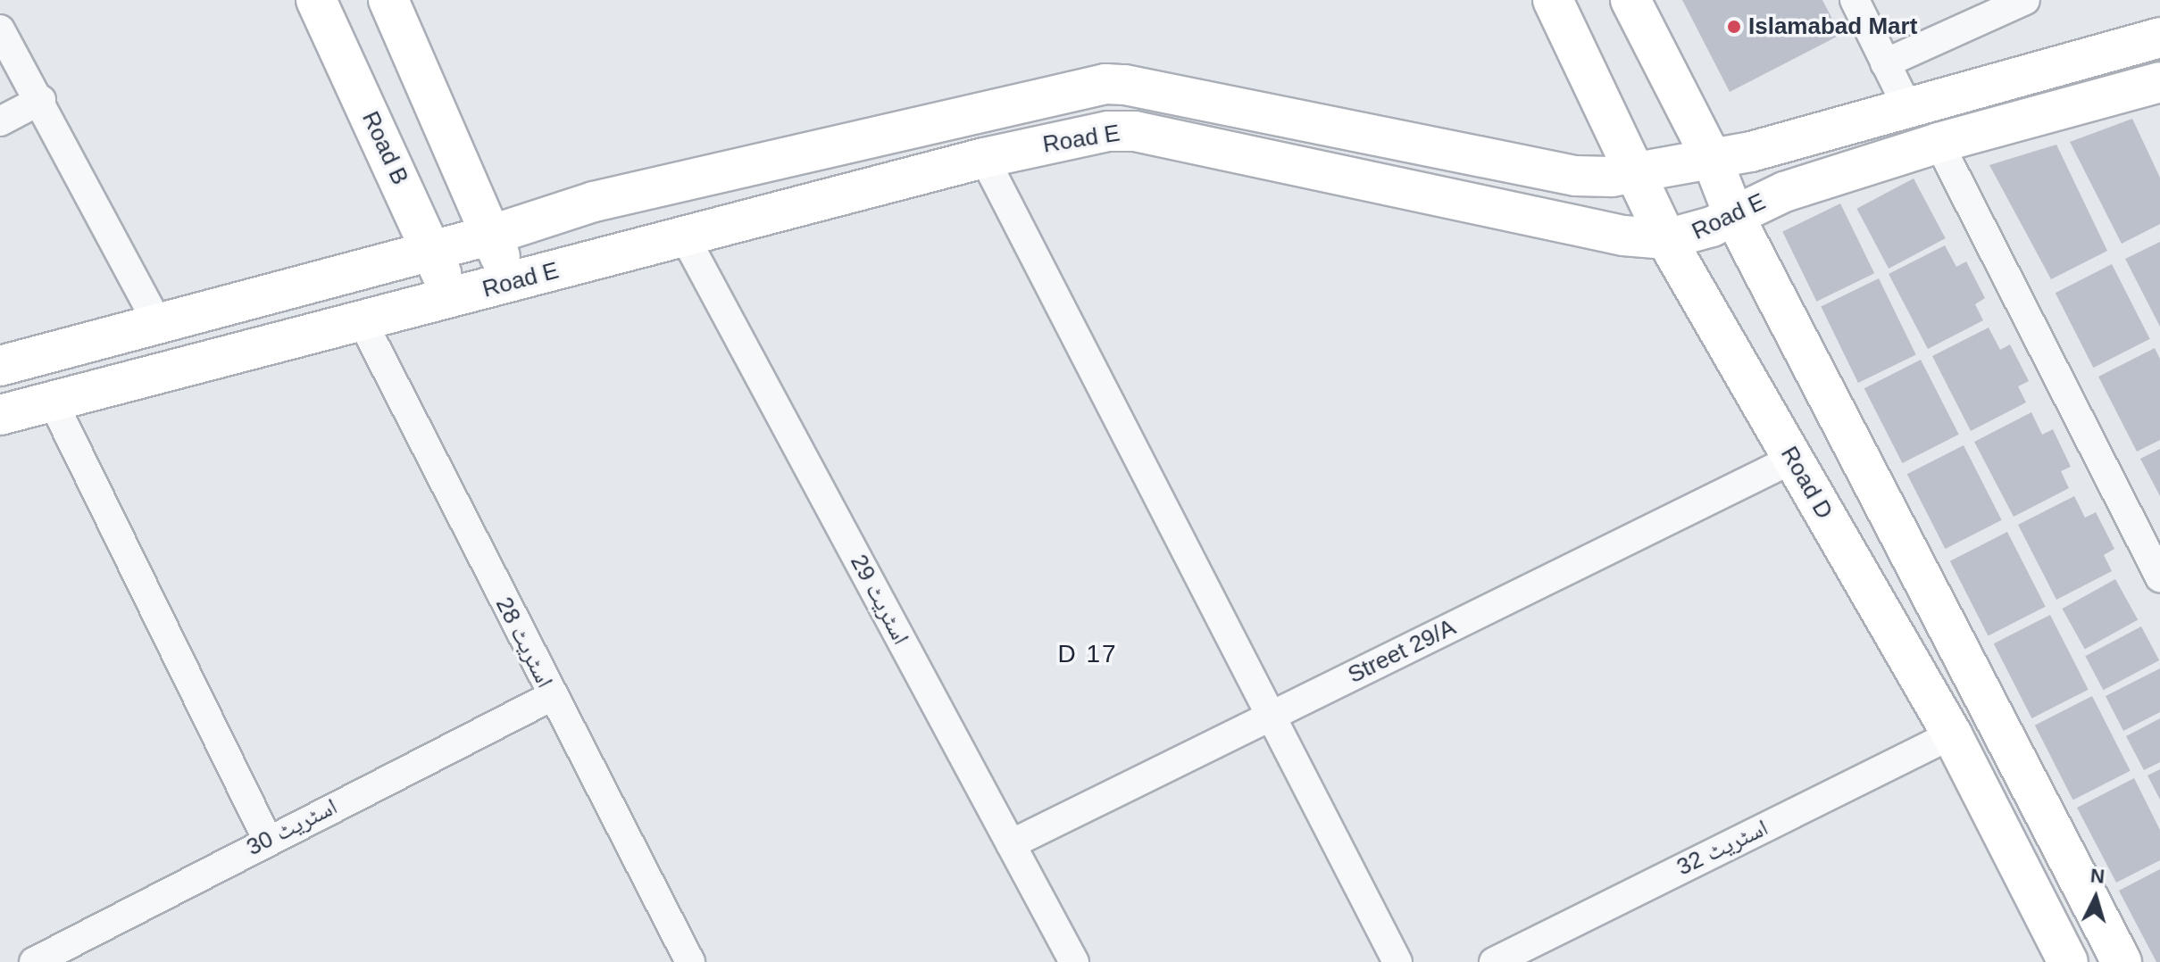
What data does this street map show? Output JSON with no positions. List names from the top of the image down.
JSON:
{
  "streets": {
    "street": [
      "Road E",
      "Road B",
      "Road D",
      "اسٹریٹ 29",
      "اسٹریٹ 28",
      "Street 29/A",
      "اسٹریٹ 30",
      "اسٹریٹ 32"
    ]
  },
  "crossings": [
    ["Road E", "Road B"],
    ["Road E", "Road D"],
    ["Road E", "اسٹریٹ 29"],
    ["Road E", "اسٹریٹ 28"],
    ["Road D", "Street 29/A"],
    ["Road D", "اسٹریٹ 32"],
    ["اسٹریٹ 29", "Street 29/A"],
    ["اسٹریٹ 28", "اسٹریٹ 30"]
  ],
  "districts": ["D 17"],
  "places": ["Islamabad Mart"],
  "north": "top"
}
